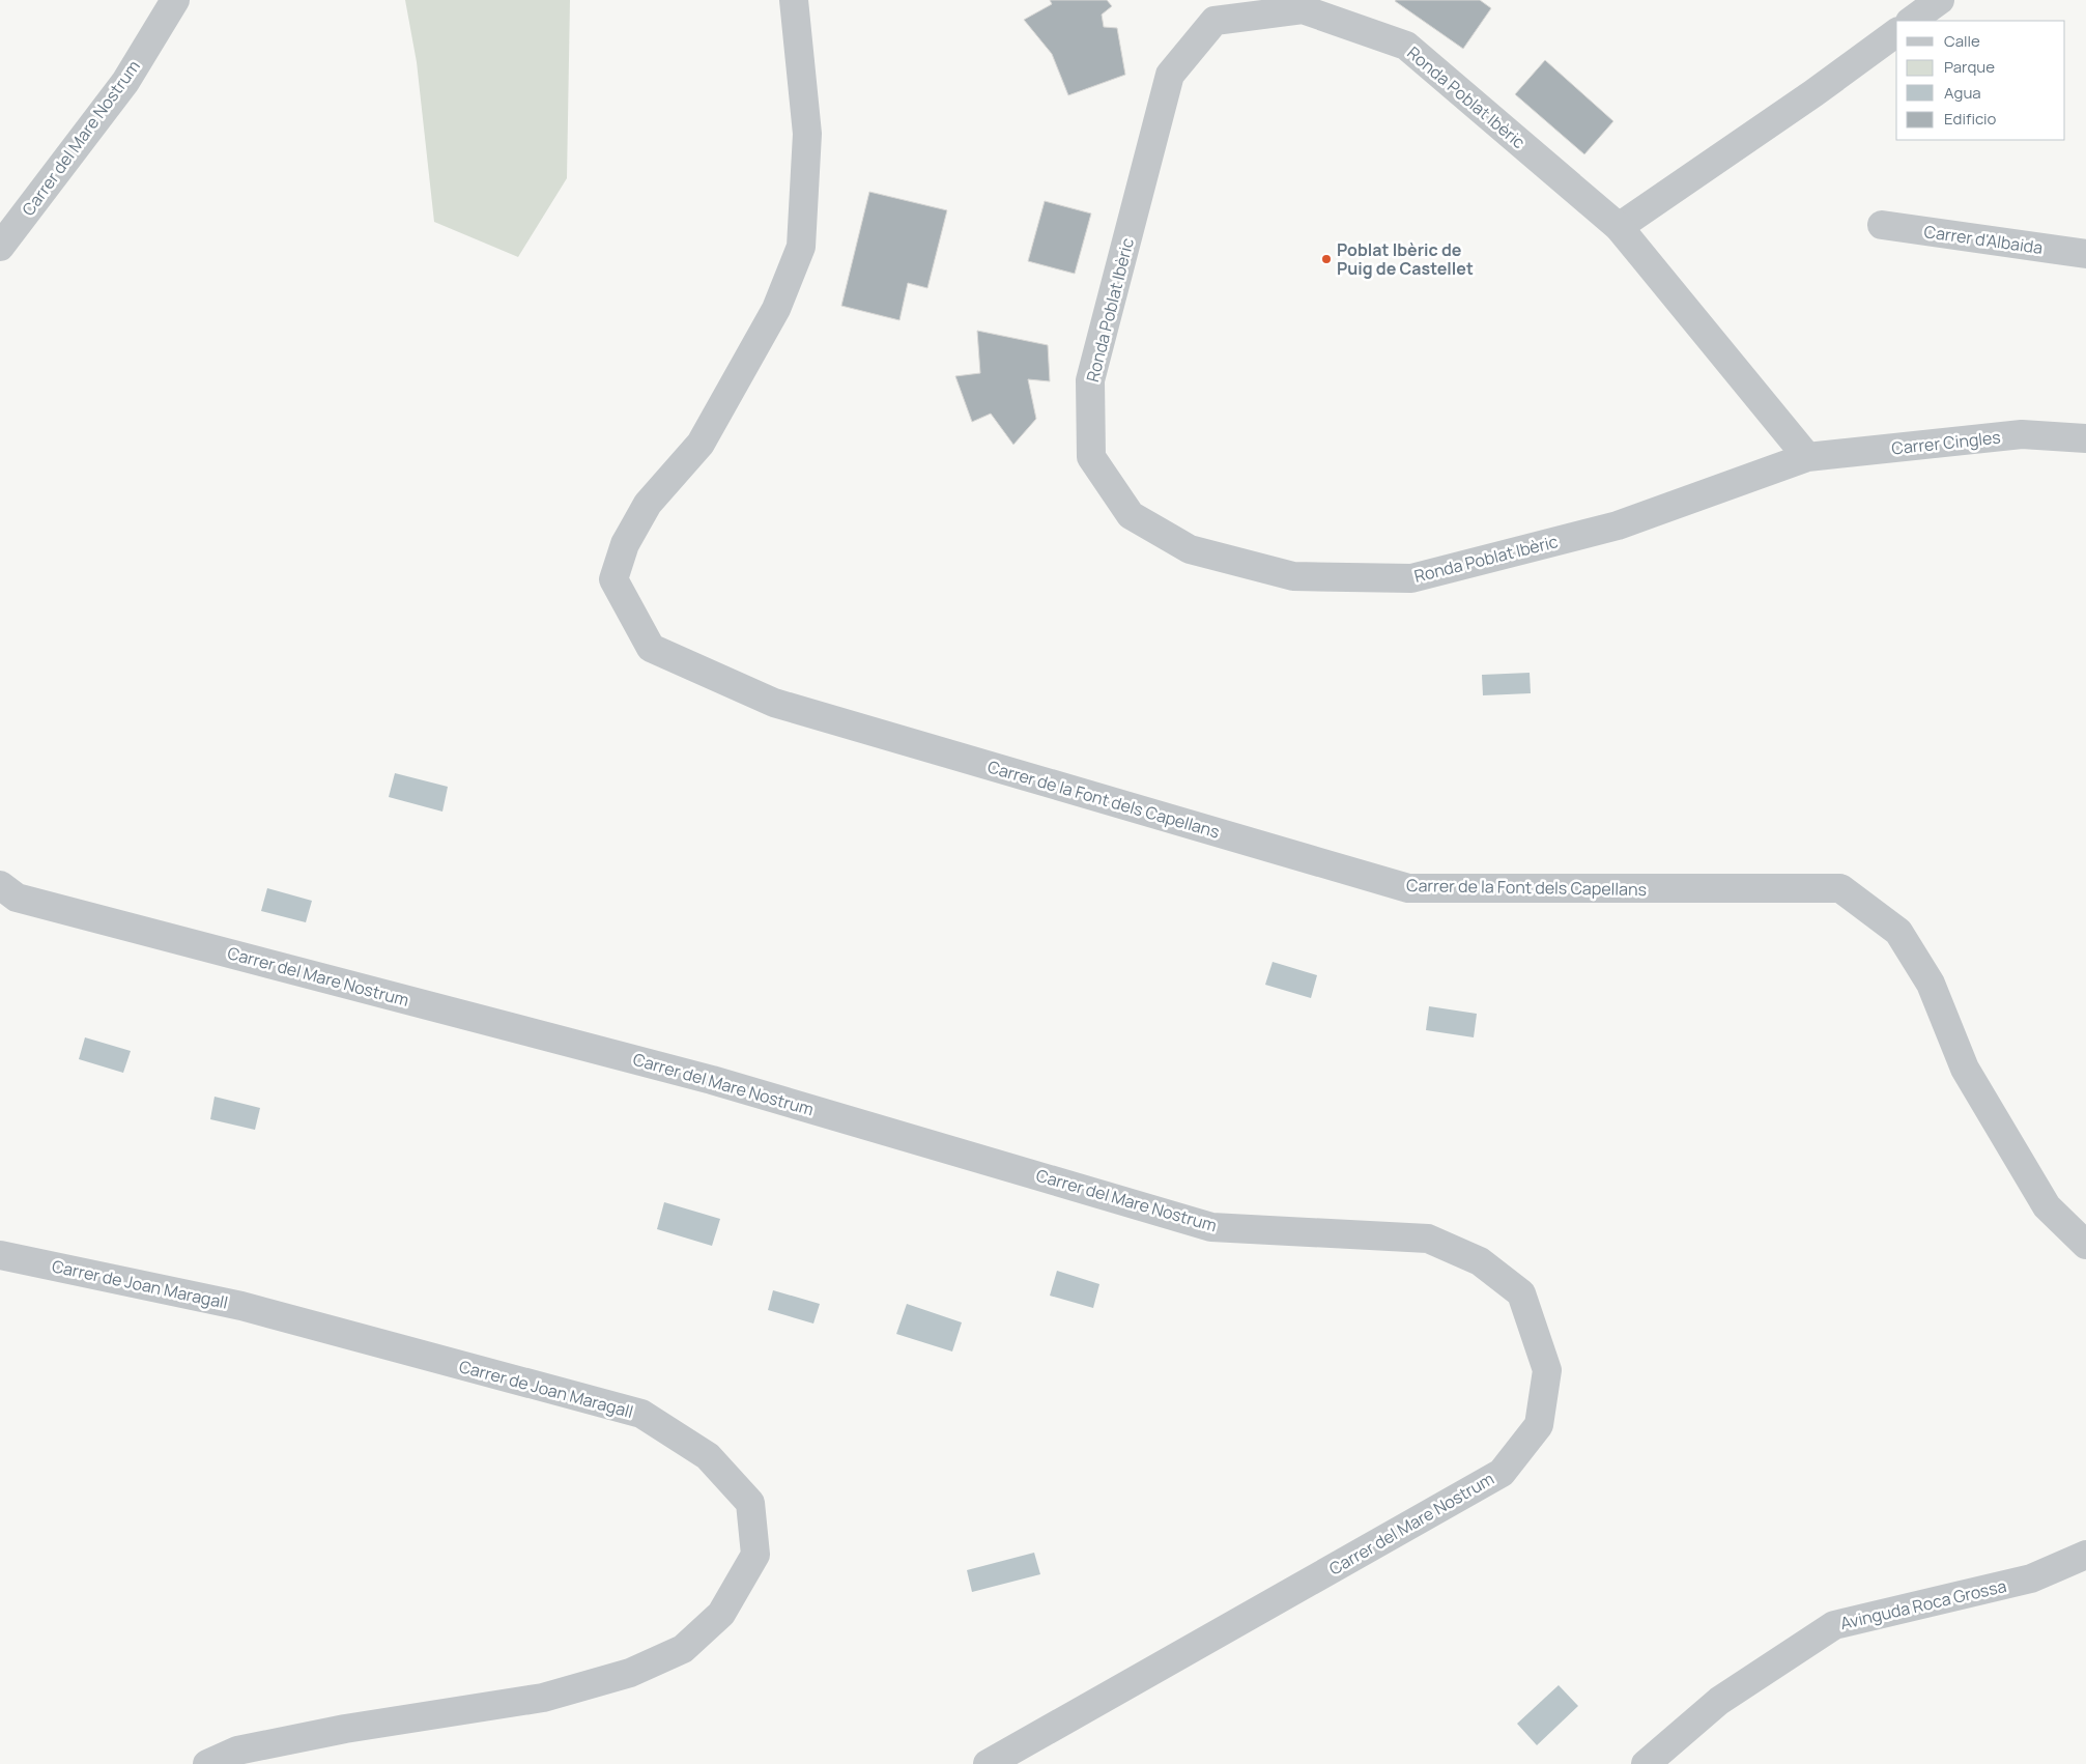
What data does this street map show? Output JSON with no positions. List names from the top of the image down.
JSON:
{
  "streets": {
    "street": [
      "Ronda Poblat Ibèric",
      "Carrer del Mare Nostrum",
      "Carrer d'Albaida",
      "Carrer Cingles",
      "Carrer de la Font dels Capellans",
      "Carrer de Joan Maragall",
      "Avinguda Roca Grossa"
    ]
  },
  "crossings": [
    ["Ronda Poblat Ibèric", "Carrer Cingles"]
  ],
  "places": ["Poblat Ibèric de Puig de Castellet"],
  "legend": [
    "Calle",
    "Parque",
    "Agua",
    "Edificio"
  ]
}
